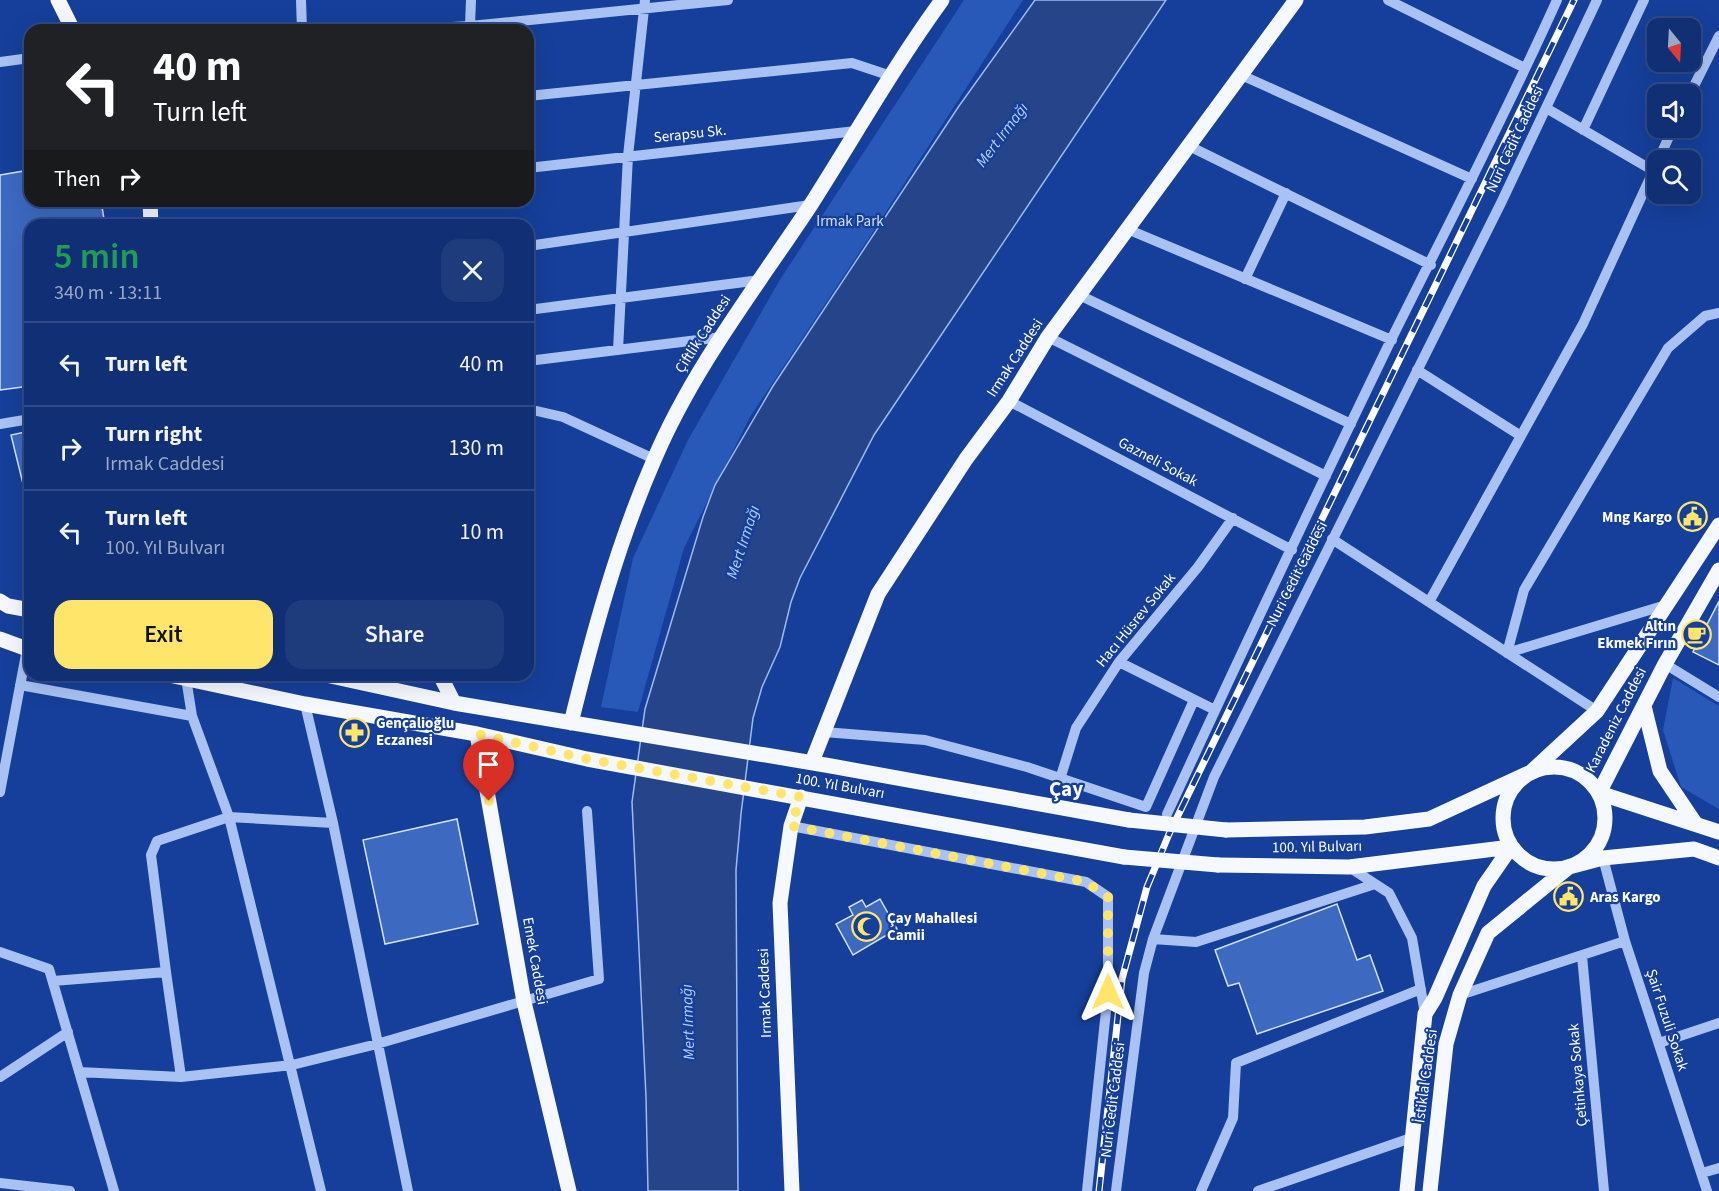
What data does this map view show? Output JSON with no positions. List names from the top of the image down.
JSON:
{
  "streets": {
    "main road": [
      "Çiftlik Caddesi",
      "Irmak Caddesi",
      "Karadeniz Caddesi",
      "100. Yıl Bulvarı",
      "Emek Caddesi",
      "İstiklal Caddesi"
    ],
    "street": [
      "Serapsu Sk.",
      "Nuri Cedit Caddesi",
      "Gazneli Sokak",
      "Hacı Hüsrev Sokak",
      "Şair Fuzuli Sokak",
      "Çetinkaya Sokak"
    ]
  },
  "crossings": [
    ["Serapsu Sk.", "Çiftlik Caddesi"],
    ["Nuri Cedit Caddesi", "Irmak Caddesi"],
    ["Nuri Cedit Caddesi", "Gazneli Sokak"],
    ["Çiftlik Caddesi", "100. Yıl Bulvarı"],
    ["Irmak Caddesi", "Gazneli Sokak"],
    ["Irmak Caddesi", "100. Yıl Bulvarı"],
    ["Gazneli Sokak", "Hacı Hüsrev Sokak"],
    ["Karadeniz Caddesi", "100. Yıl Bulvarı"],
    ["Karadeniz Caddesi", "İstiklal Caddesi"],
    ["100. Yıl Bulvarı", "Emek Caddesi"],
    ["100. Yıl Bulvarı", "İstiklal Caddesi"]
  ],
  "districts": ["Çay"],
  "water": ["Mert Irmağı"],
  "parks": ["Irmak Park"],
  "places": {
    "public building": ["Mng Kargo", "Aras Kargo"],
    "cafe": ["Altın Ekmek Fırın"],
    "pharmacy": ["Gençalioğlu Eczanesi"],
    "mosque": ["Çay Mahallesi Camii"]
  },
  "north": "bottom",
  "page": {
    "turn": ["40 m", "Turn left"],
    "then": "Then",
    "heading": ["5 min", "340 m · 13:11"],
    "list": [
      {
        "name": "Turn left",
        "value": "40 m"
      },
      {
        "name": "Turn right",
        "note": "Irmak Caddesi",
        "value": "130 m"
      },
      {
        "name": "Turn left",
        "note": "100. Yıl Bulvarı",
        "value": "10 m"
      }
    ],
    "buttons": ["Exit", "Share"]
  }
}
